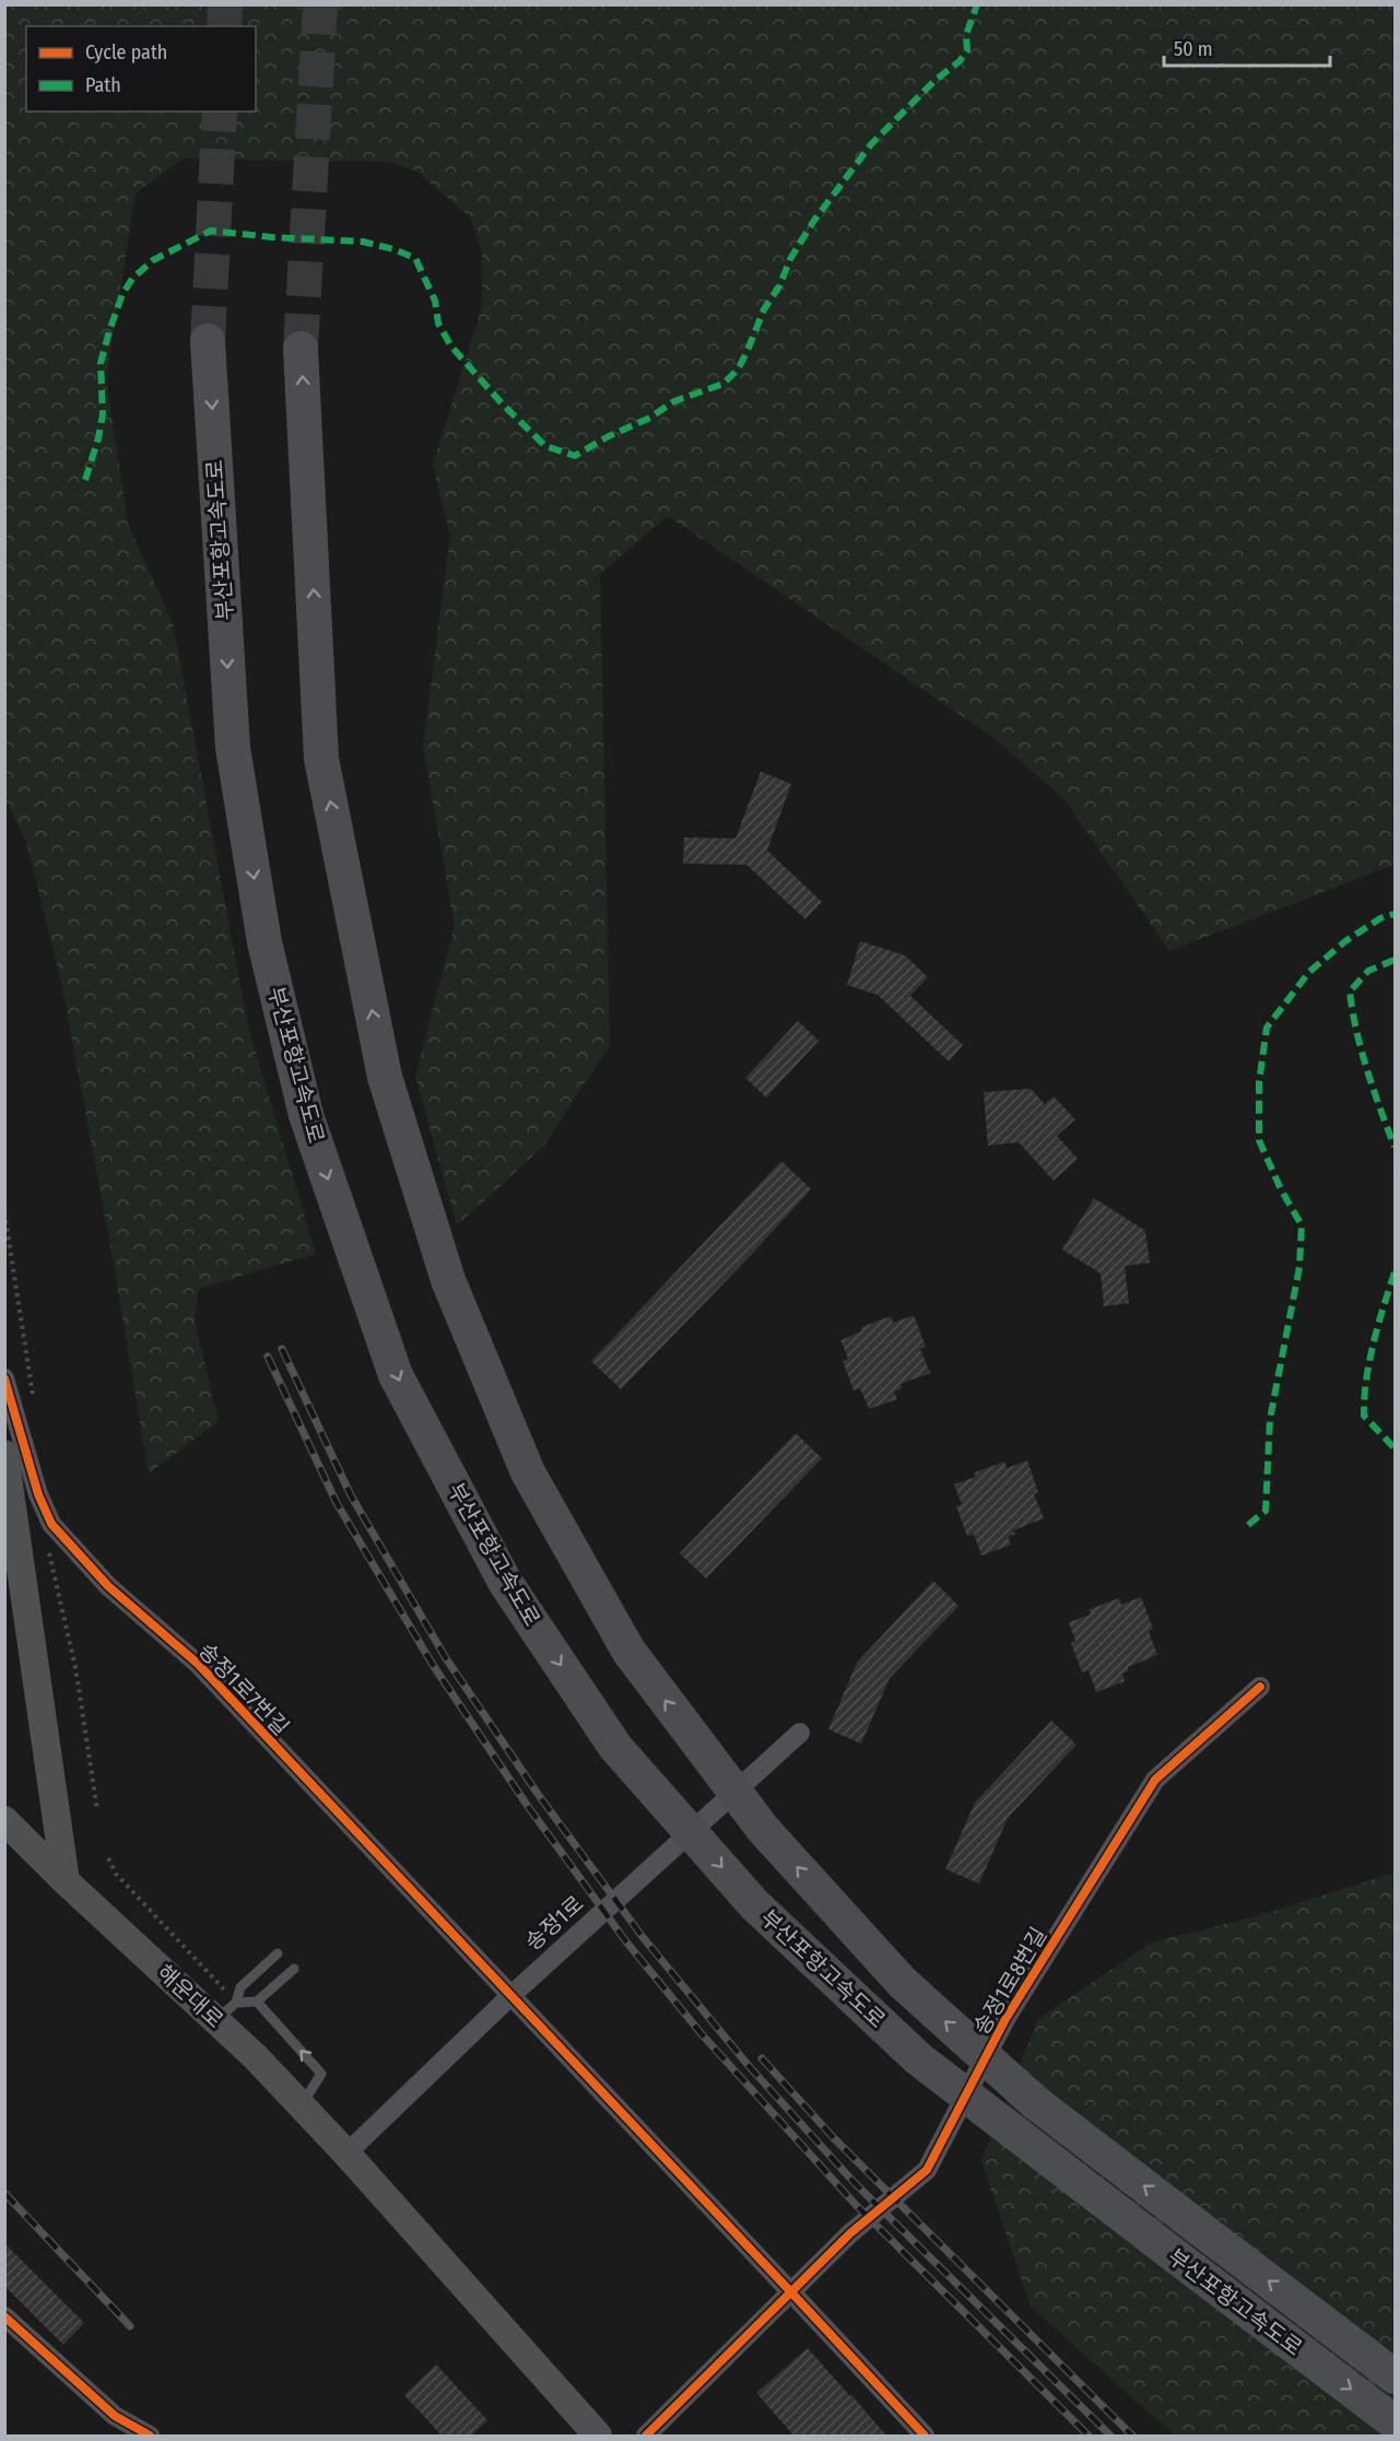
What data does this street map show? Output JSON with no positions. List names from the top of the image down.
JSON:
{
  "streets": {
    "highway": ["부산포항고속도로"],
    "main road": ["해운대로"],
    "street": ["송정1로7번길", "송정1로", "송정1로8번길"]
  },
  "crossings": [
    ["송정1로7번길", "송정1로"],
    ["송정1로", "해운대로"]
  ],
  "legend": ["Cycle path", "Path"],
  "scale_bar": "50 m"
}
